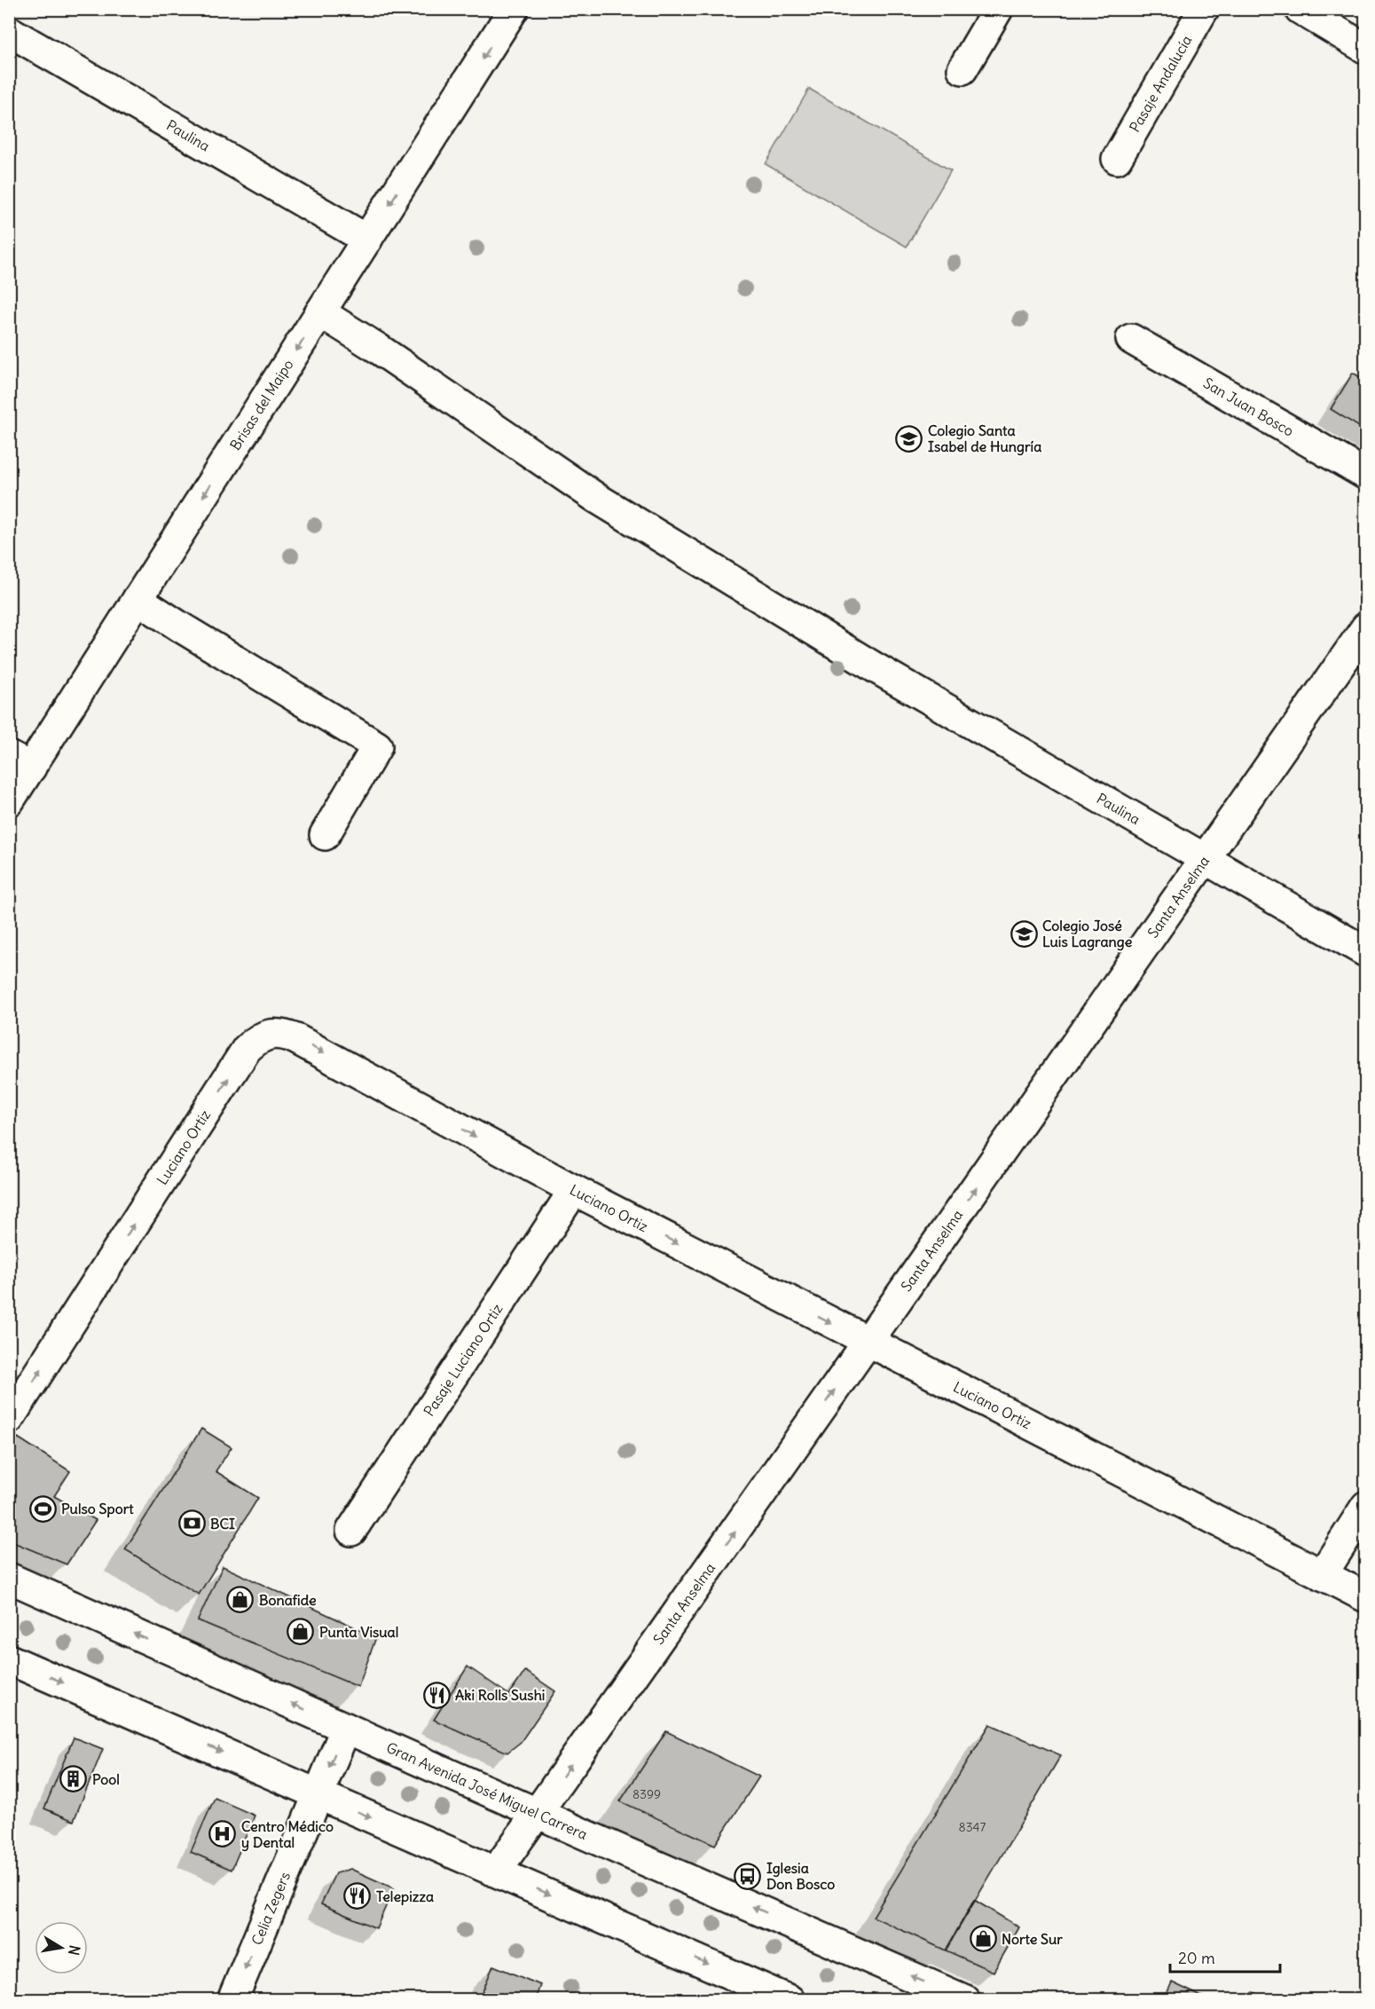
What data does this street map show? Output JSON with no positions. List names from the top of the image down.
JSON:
{
  "streets": {
    "street": [
      "Pasaje Andalucía",
      "Paulina",
      "Brisas del Maipo",
      "San Juan Bosco",
      "Santa Anselma",
      "Luciano Ortiz",
      "Pasaje Luciano Ortiz",
      "Gran Avenida José Miguel Carrera",
      "Celia Zegers"
    ]
  },
  "crossings": [
    ["Paulina", "Brisas del Maipo"],
    ["Paulina", "Santa Anselma"],
    ["Santa Anselma", "Luciano Ortiz"],
    ["Santa Anselma", "Gran Avenida José Miguel Carrera"],
    ["Luciano Ortiz", "Pasaje Luciano Ortiz"],
    ["Gran Avenida José Miguel Carrera", "Celia Zegers"]
  ],
  "one_way": ["Brisas del Maipo", "Santa Anselma", "Celia Zegers"],
  "places": {
    "school or university": ["Colegio Santa Isabel de Hungría", "Colegio José Luis Lagrange"],
    "sports": ["Pulso Sport"],
    "bank": ["BCI"],
    "shop": ["Bonafide", "Punta Visual", "Norte Sur"],
    "restaurant": ["Aki Rolls Sushi", "Telepizza"],
    "building": ["Pool"],
    "hospital": ["Centro Médico y Dental"],
    "bus stop": ["Iglesia Don Bosco"]
  },
  "house_numbers": ["8399", "8347"],
  "scale_bar": "20 m",
  "north": "right"
}
